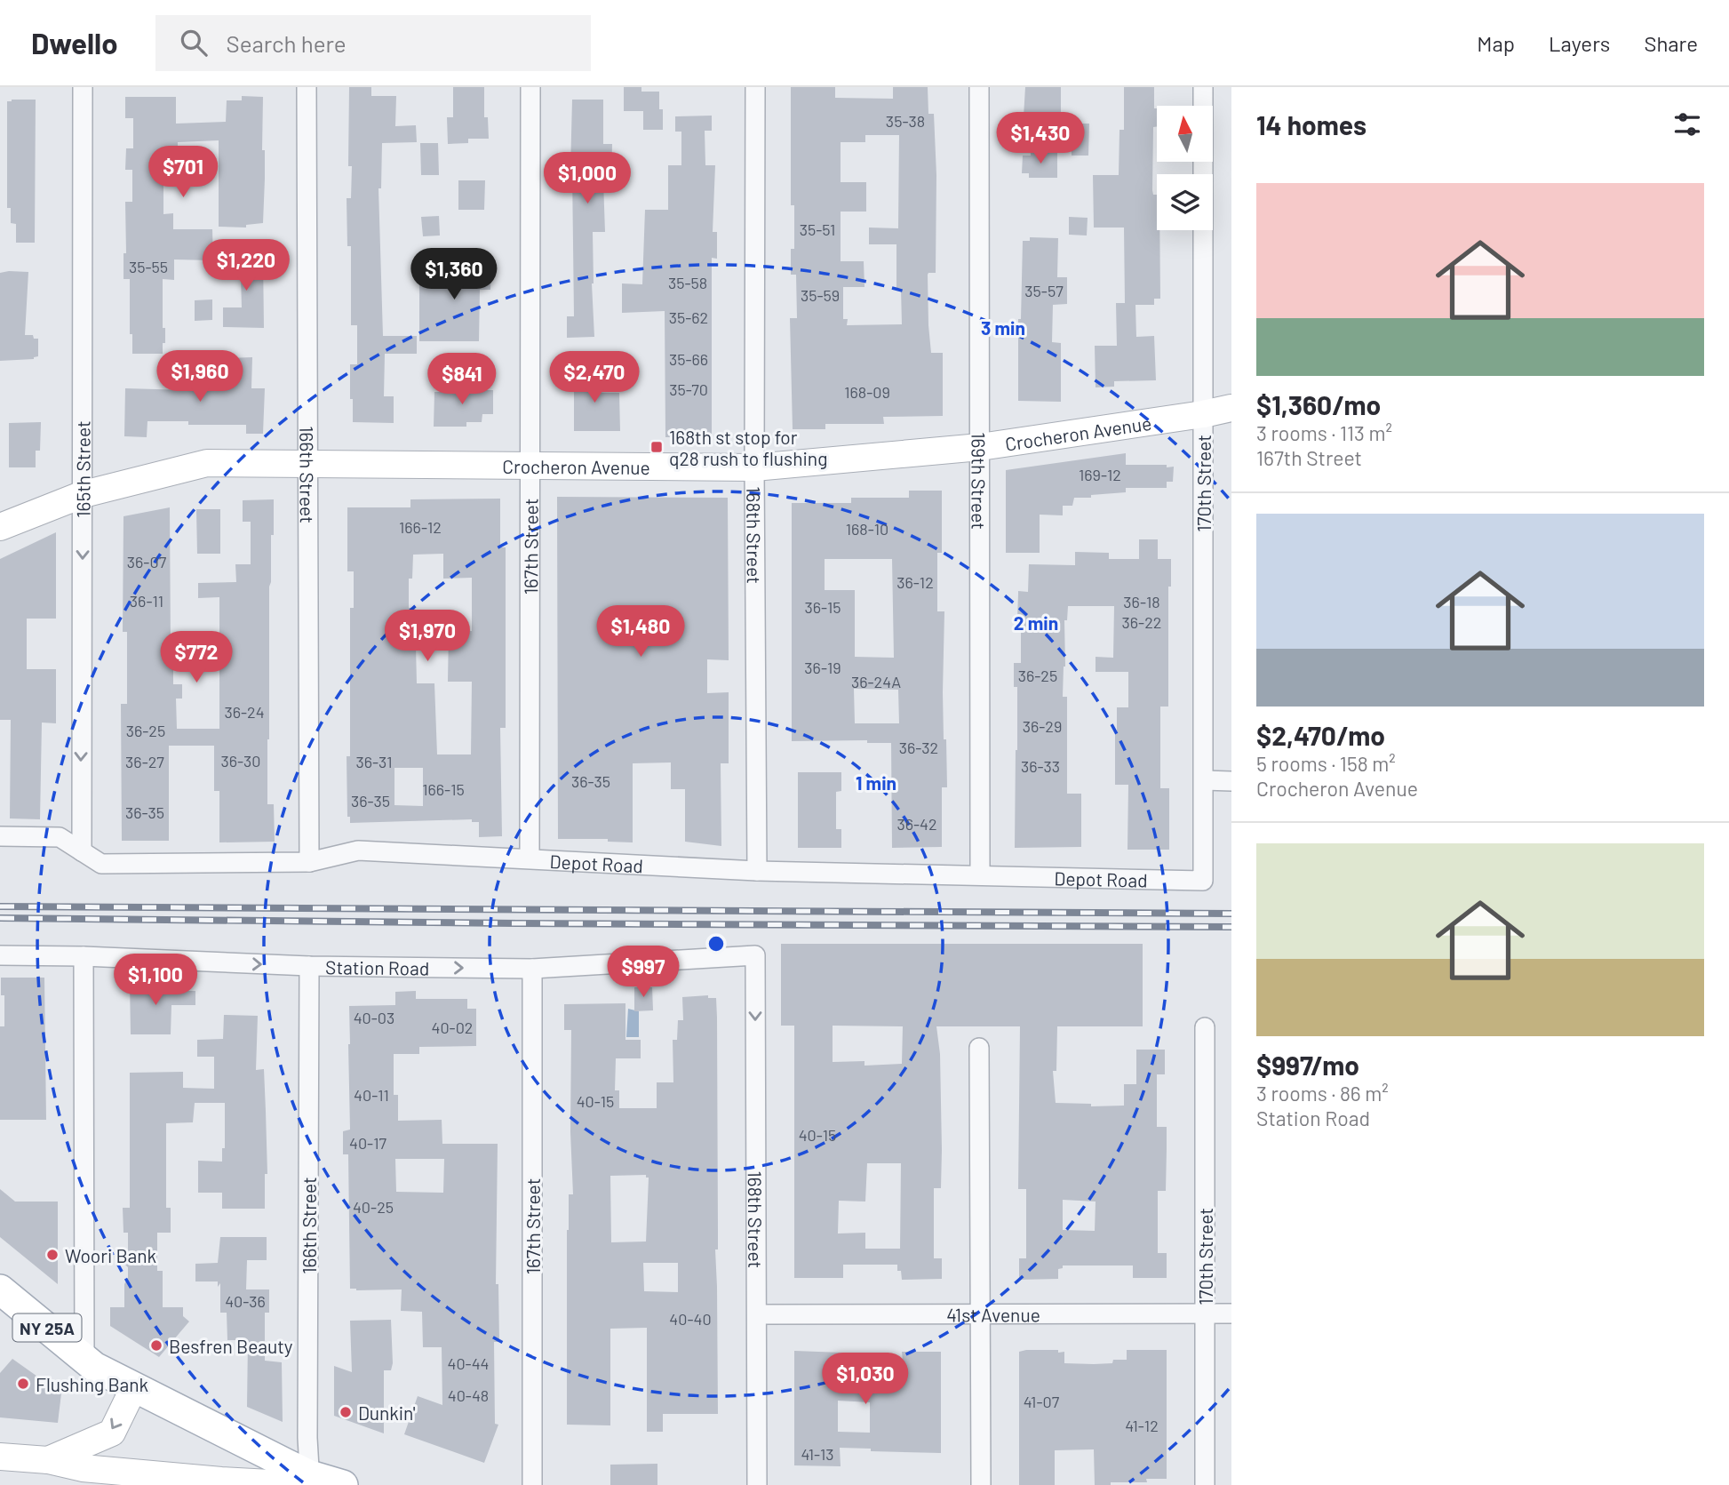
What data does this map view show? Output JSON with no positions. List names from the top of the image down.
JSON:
{
  "streets": {
    "main road": ["NY 25A"],
    "street": [
      "Crocheron Avenue",
      "165th Street",
      "166th Street",
      "169th Street",
      "170th Street",
      "168th Street",
      "167th Street",
      "Depot Road",
      "Station Road",
      "41st Avenue"
    ]
  },
  "crossings": [
    ["Crocheron Avenue", "165th Street"],
    ["Crocheron Avenue", "166th Street"],
    ["Crocheron Avenue", "169th Street"],
    ["Crocheron Avenue", "170th Street"],
    ["Crocheron Avenue", "168th Street"],
    ["Crocheron Avenue", "167th Street"],
    ["165th Street", "Depot Road"],
    ["166th Street", "Depot Road"],
    ["166th Street", "Station Road"],
    ["169th Street", "Depot Road"],
    ["170th Street", "Depot Road"],
    ["170th Street", "41st Avenue"],
    ["168th Street", "Depot Road"],
    ["168th Street", "Station Road"],
    ["168th Street", "41st Avenue"],
    ["167th Street", "Depot Road"],
    ["167th Street", "Station Road"]
  ],
  "one_way": ["165th Street", "Station Road"],
  "places": {
    "transit": ["168th st stop for q28 rush to flushing"],
    "other": [
      "Woori Bank",
      "Besfren Beauty",
      "Flushing Bank",
      "Dunkin'"
    ]
  },
  "house_numbers": [
    "35-38",
    "35-51",
    "35-55",
    "35-58",
    "35-57",
    "35-59",
    "35-62",
    "35-66",
    "35-70",
    "168-09",
    "169-12",
    "166-12",
    "168-10",
    "36-07",
    "36-12",
    "36-11",
    "36-18",
    "36-15",
    "36-22",
    "36-19",
    "36-25",
    "36-24A",
    "36-24",
    "36-29",
    "36-25",
    "36-32",
    "36-30",
    "36-27",
    "36-31",
    "36-33",
    "36-35",
    "166-15",
    "36-35",
    "36-35",
    "36-42",
    "40-03",
    "40-02",
    "40-11",
    "40-15",
    "40-15",
    "40-17",
    "40-25",
    "40-36",
    "40-40",
    "40-44",
    "40-48",
    "41-07",
    "41-12",
    "41-13"
  ],
  "north": "top",
  "page": {
    "header": "Dwello",
    "search": "Search here",
    "nav": ["Map", "Layers", "Share"],
    "heading": "14 homes",
    "price": [
      "$1,430",
      "$701",
      "$1,000",
      "$1,220",
      "$1,360",
      "$1,960",
      "$2,470",
      "$841",
      "$1,480",
      "$1,970",
      "$772",
      "$997",
      "$1,100",
      "$1,030"
    ],
    "list": [
      {
        "name": "$1,360/mo",
        "note": "3 rooms · 113 m² · 167th Street"
      },
      {
        "name": "$2,470/mo",
        "note": "5 rooms · 158 m² · Crocheron Avenue"
      },
      {
        "name": "$997/mo",
        "note": "3 rooms · 86 m² · Station Road"
      }
    ]
  },
  "rings": ["3 min", "2 min", "1 min"]
}
